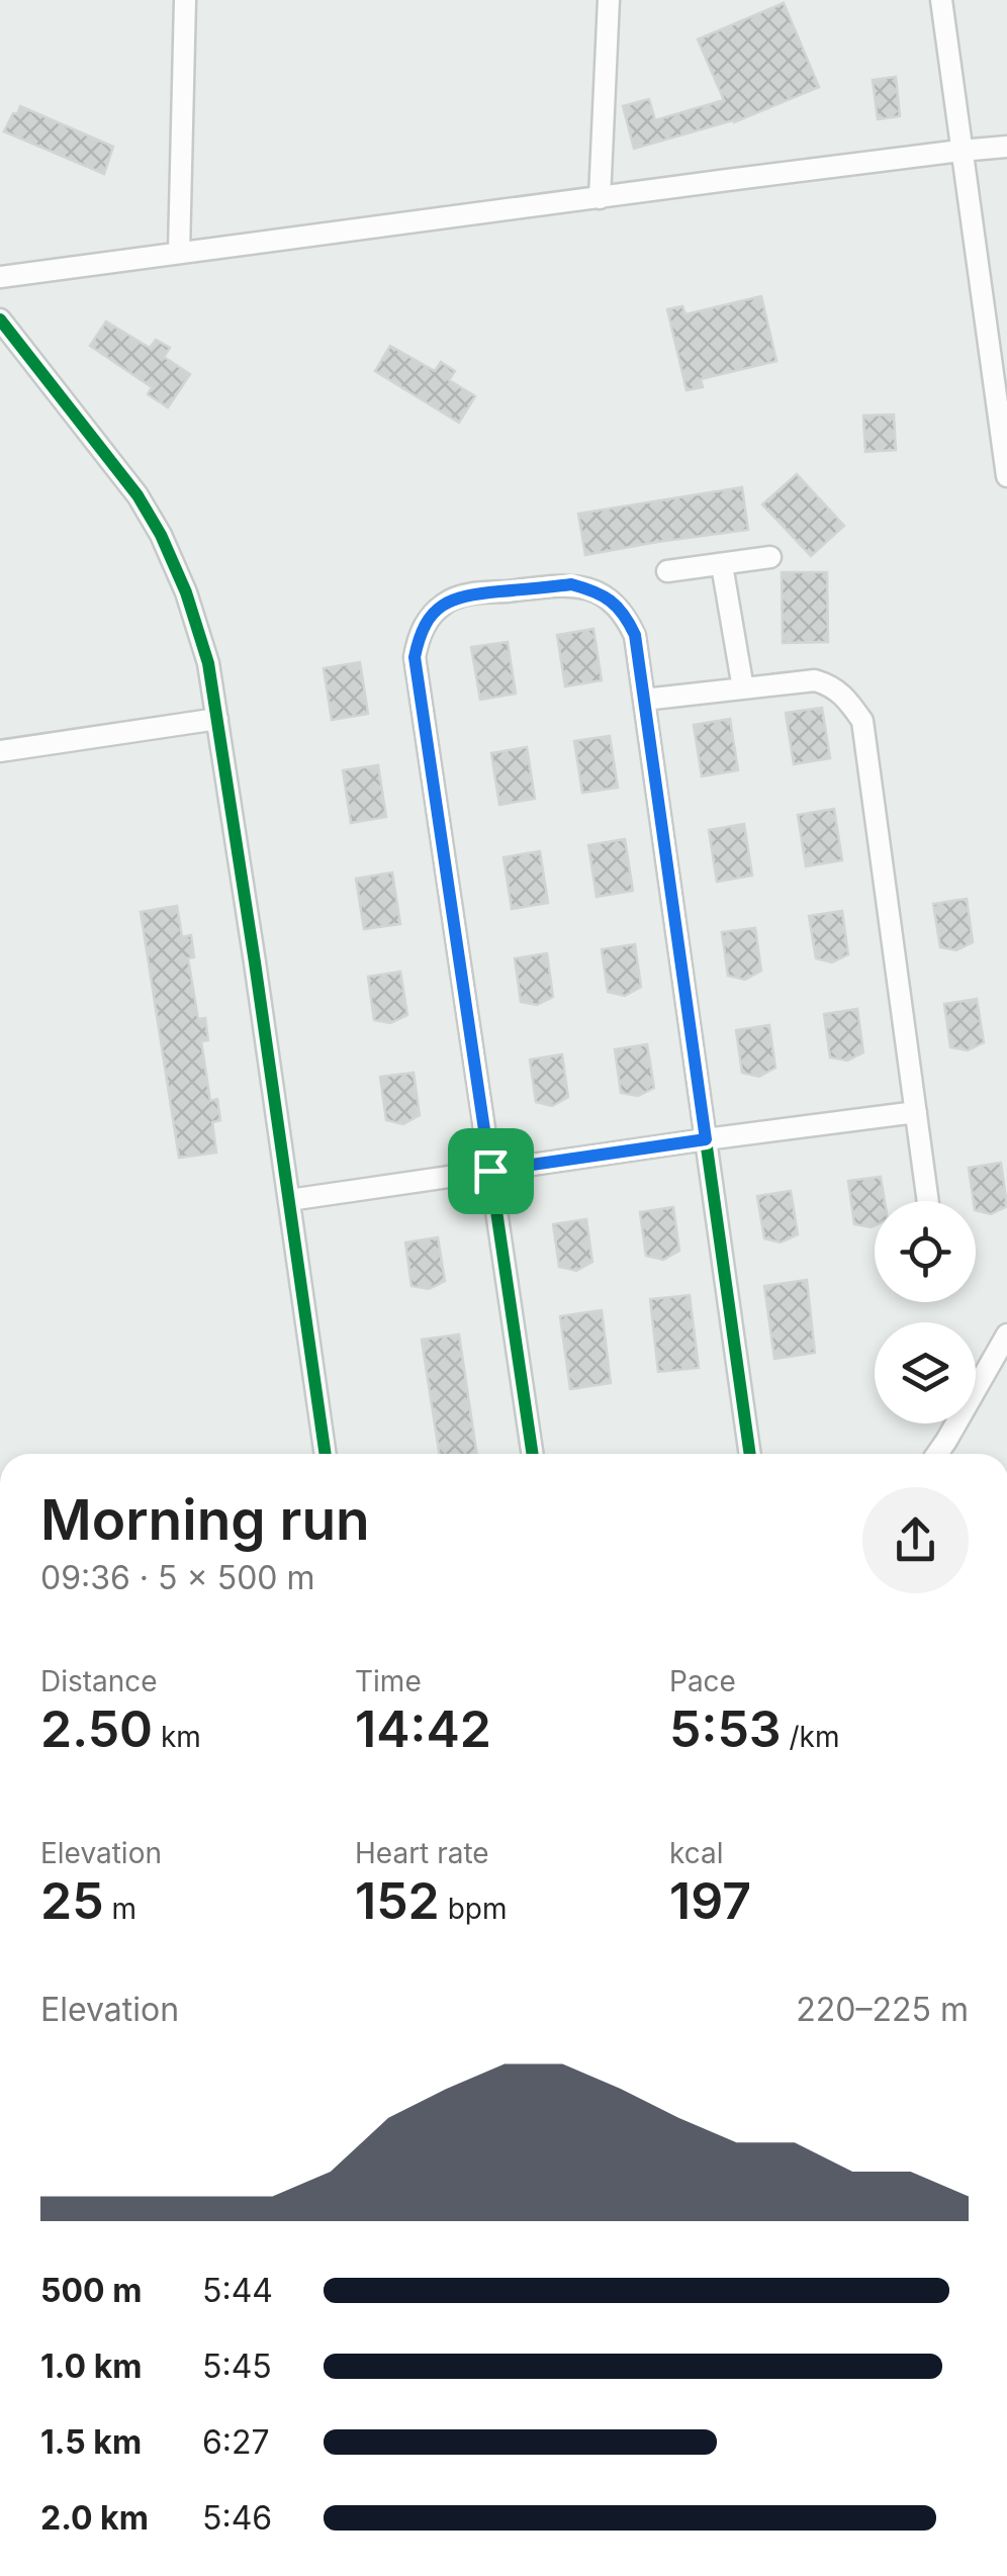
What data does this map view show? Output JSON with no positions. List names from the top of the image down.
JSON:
{
  "page": {
    "heading": ["Morning run", "09:36 · 5 × 500 m"],
    "stats": [
      ["Distance", "2.50 km"],
      ["Time", "14:42"],
      ["Pace", "5:53 /km"],
      ["Elevation", "25 m"],
      ["Heart rate", "152 bpm"],
      ["kcal", "197"]
    ],
    "chart": ["Elevation", "220–225 m"],
    "list": [
      {
        "name": "500 m",
        "note": "5:44"
      },
      {
        "name": "1.0 km",
        "note": "5:45"
      },
      {
        "name": "1.5 km",
        "note": "6:27"
      },
      {
        "name": "2.0 km",
        "note": "5:46"
      }
    ]
  }
}
